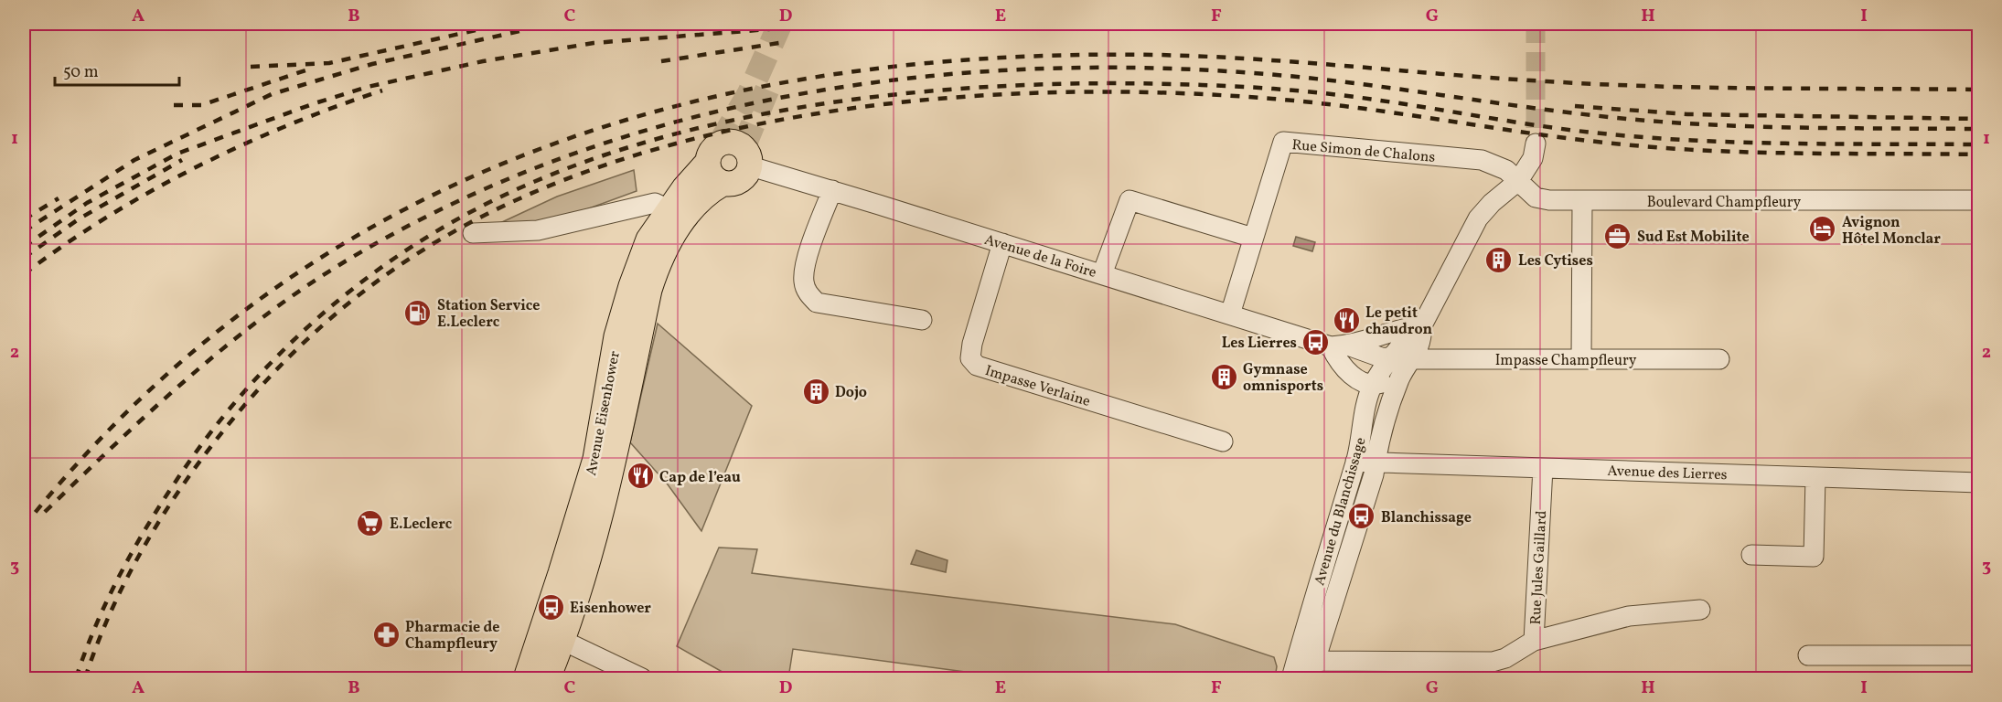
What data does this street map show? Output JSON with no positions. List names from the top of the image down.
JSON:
{
  "streets": {
    "main road": ["Avenue Eisenhower"],
    "street": [
      "Rue Simon de Chalons",
      "Boulevard Champfleury",
      "Avenue de la Foire",
      "Impasse Champfleury",
      "Impasse Verlaine",
      "Avenue des Lierres",
      "Avenue du Blanchissage",
      "Rue Jules Gaillard"
    ]
  },
  "crossings": [
    ["Rue Simon de Chalons", "Boulevard Champfleury"],
    ["Rue Simon de Chalons", "Avenue de la Foire"],
    ["Rue Simon de Chalons", "Avenue du Blanchissage"],
    ["Boulevard Champfleury", "Avenue du Blanchissage"],
    ["Avenue de la Foire", "Impasse Champfleury"],
    ["Avenue de la Foire", "Impasse Verlaine"],
    ["Avenue de la Foire", "Avenue Eisenhower"],
    ["Avenue de la Foire", "Avenue du Blanchissage"],
    ["Impasse Champfleury", "Avenue du Blanchissage"],
    ["Avenue des Lierres", "Avenue du Blanchissage"],
    ["Avenue des Lierres", "Rue Jules Gaillard"],
    ["Avenue du Blanchissage", "Rue Jules Gaillard"]
  ],
  "places": {
    "hotel": ["Avignon Hôtel Monclar"],
    "office": ["Sud Est Mobilite"],
    "building": ["Les Cytises", "Gymnase omnisports", "Dojo"],
    "fuel station": ["Station Service E.Leclerc"],
    "restaurant": ["Le petit chaudron", "Cap de l’eau"],
    "bus stop": ["Les Lierres", "Blanchissage", "Eisenhower"],
    "supermarket": ["E.Leclerc"],
    "pharmacy": ["Pharmacie de Champfleury"]
  },
  "scale_bar": "50 m",
  "grid": {
    "columns": [
      "A",
      "B",
      "C",
      "D",
      "E",
      "F",
      "G",
      "H",
      "I"
    ],
    "rows": ["1", "2", "3"]
  }
}
